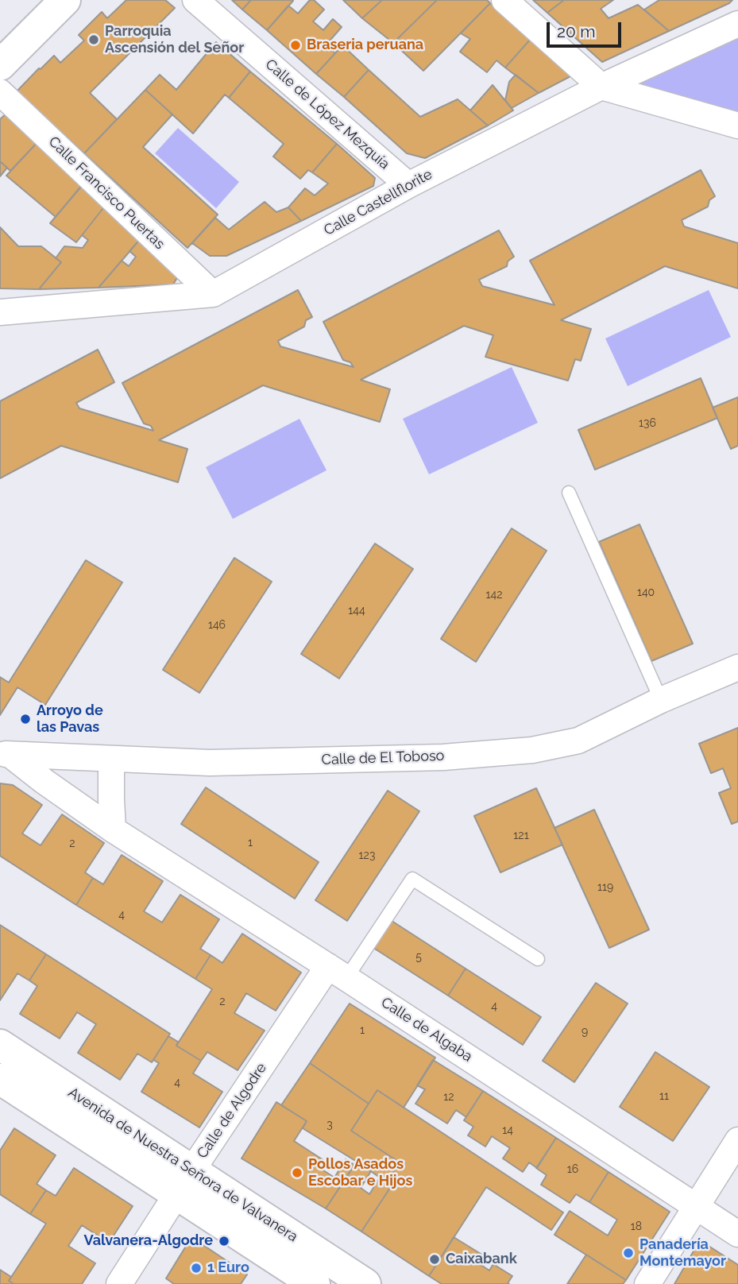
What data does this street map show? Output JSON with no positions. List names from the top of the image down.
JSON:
{
  "streets": {
    "main road": ["Avenida de Nuestra Señora de Valvanera"],
    "street": [
      "Calle de López Mezquía",
      "Calle Francisco Puertas",
      "Calle Castellflorite",
      "Calle de El Toboso",
      "Calle de Algaba",
      "Calle de Algodre"
    ]
  },
  "crossings": [
    ["Calle de López Mezquía", "Calle Castellflorite"],
    ["Calle Francisco Puertas", "Calle Castellflorite"],
    ["Calle de El Toboso", "Calle de Algaba"],
    ["Calle de Algaba", "Calle de Algodre"],
    ["Calle de Algodre", "Avenida de Nuestra Señora de Valvanera"]
  ],
  "places": [
    "Parroquia Ascensión del Señor",
    "Braseria peruana",
    "Arroyo de las Pavas",
    "Pollos Asados Escobar e Hijos",
    "Valvanera-Algodre",
    "Panadería Montemayor",
    "Caixabank",
    "1 Euro"
  ],
  "house_numbers": [
    "136",
    "140",
    "142",
    "144",
    "146",
    "121",
    "1",
    "2",
    "123",
    "119",
    "4",
    "5",
    "2",
    "4",
    "1",
    "9",
    "4",
    "11",
    "12",
    "3",
    "14",
    "16",
    "18"
  ],
  "scale_bar": "20 m"
}
